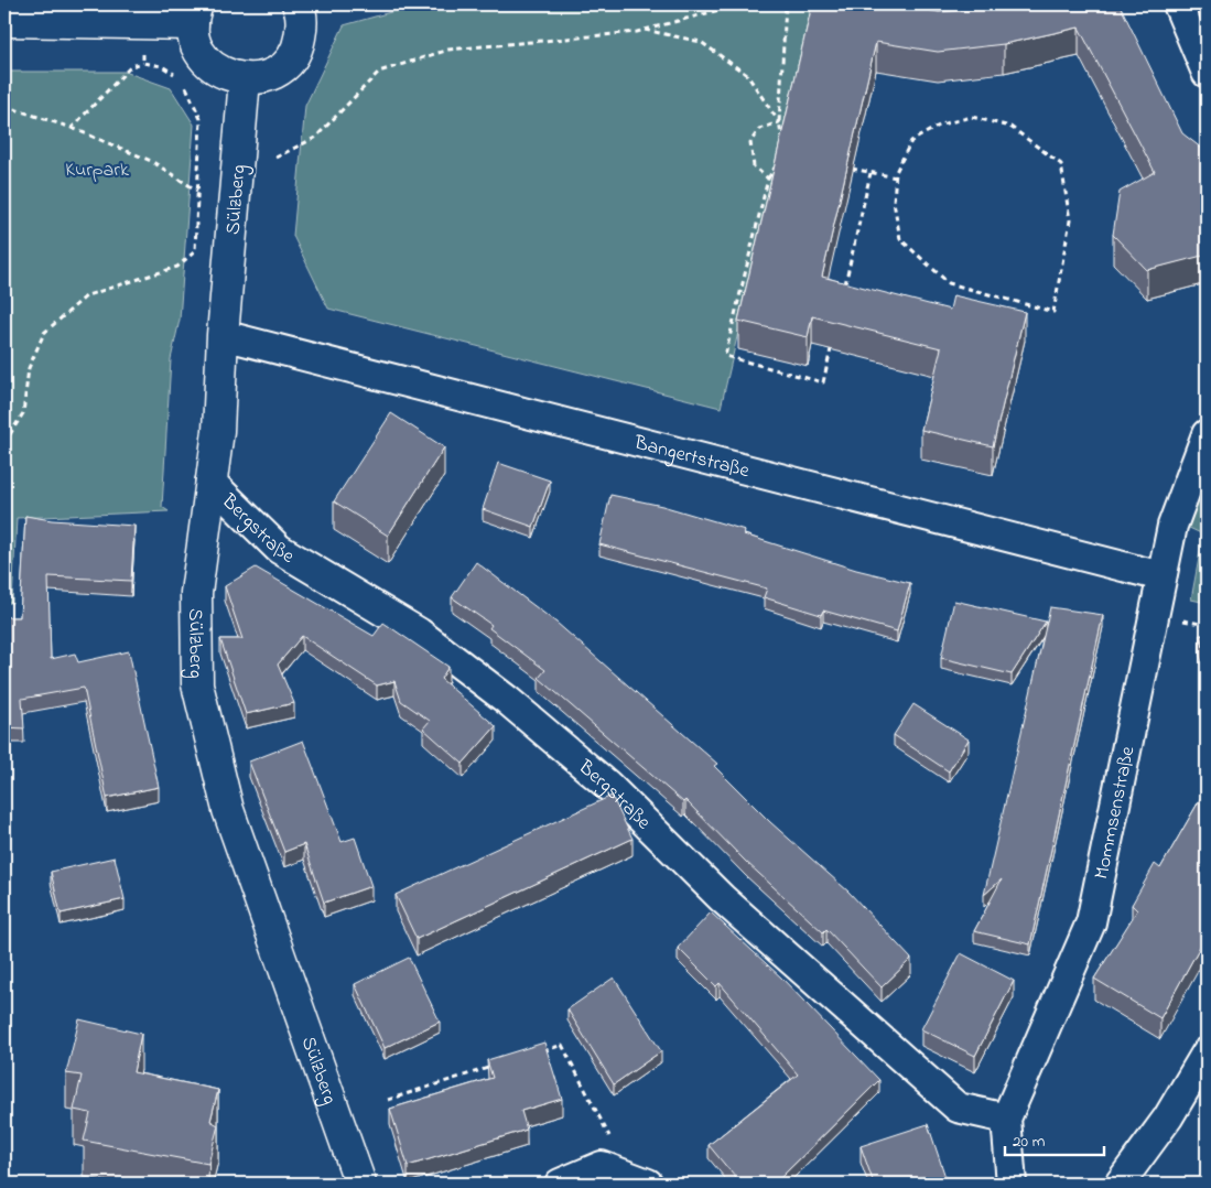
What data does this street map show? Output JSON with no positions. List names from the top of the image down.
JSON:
{
  "streets": {
    "street": [
      "Sülzberg",
      "Bangertstraße",
      "Bergstraße",
      "Mommsenstraße"
    ]
  },
  "crossings": [
    ["Sülzberg", "Bangertstraße"],
    ["Sülzberg", "Bergstraße"],
    ["Bangertstraße", "Mommsenstraße"],
    ["Bergstraße", "Mommsenstraße"]
  ],
  "parks": ["Kurpark"],
  "scale_bar": "20 m"
}
